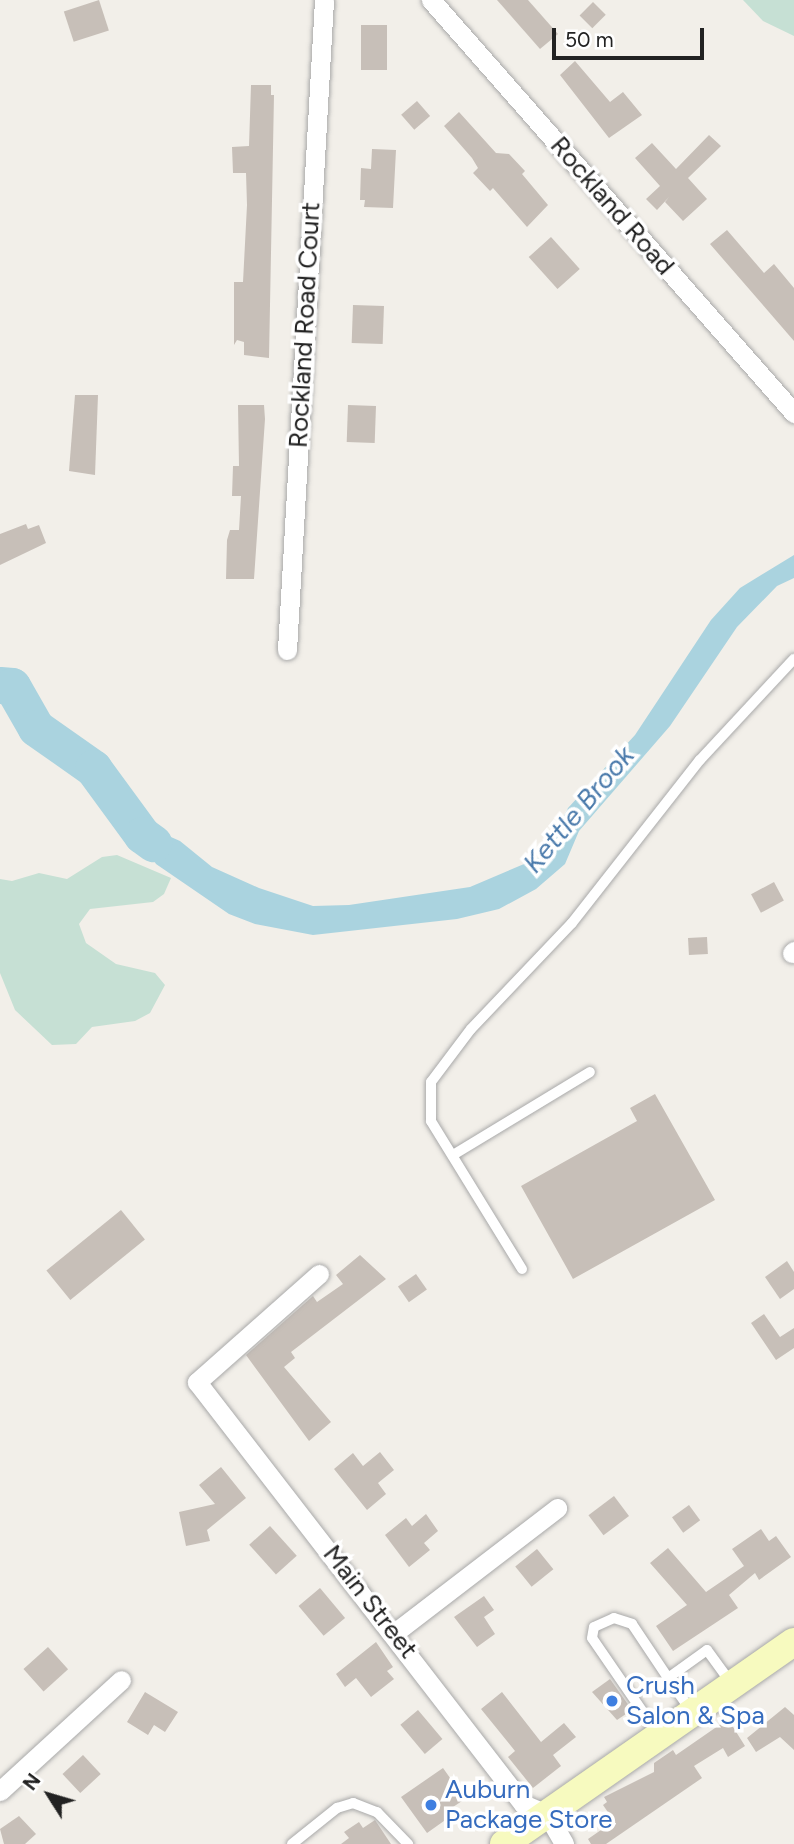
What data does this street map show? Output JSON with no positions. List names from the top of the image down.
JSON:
{
  "streets": {
    "street": ["Rockland Road", "Rockland Road Court", "Main Street"]
  },
  "water": ["Kettle Brook"],
  "places": ["Crush Salon & Spa", "Auburn Package Store"],
  "scale_bar": "50 m",
  "north": "top left"
}
